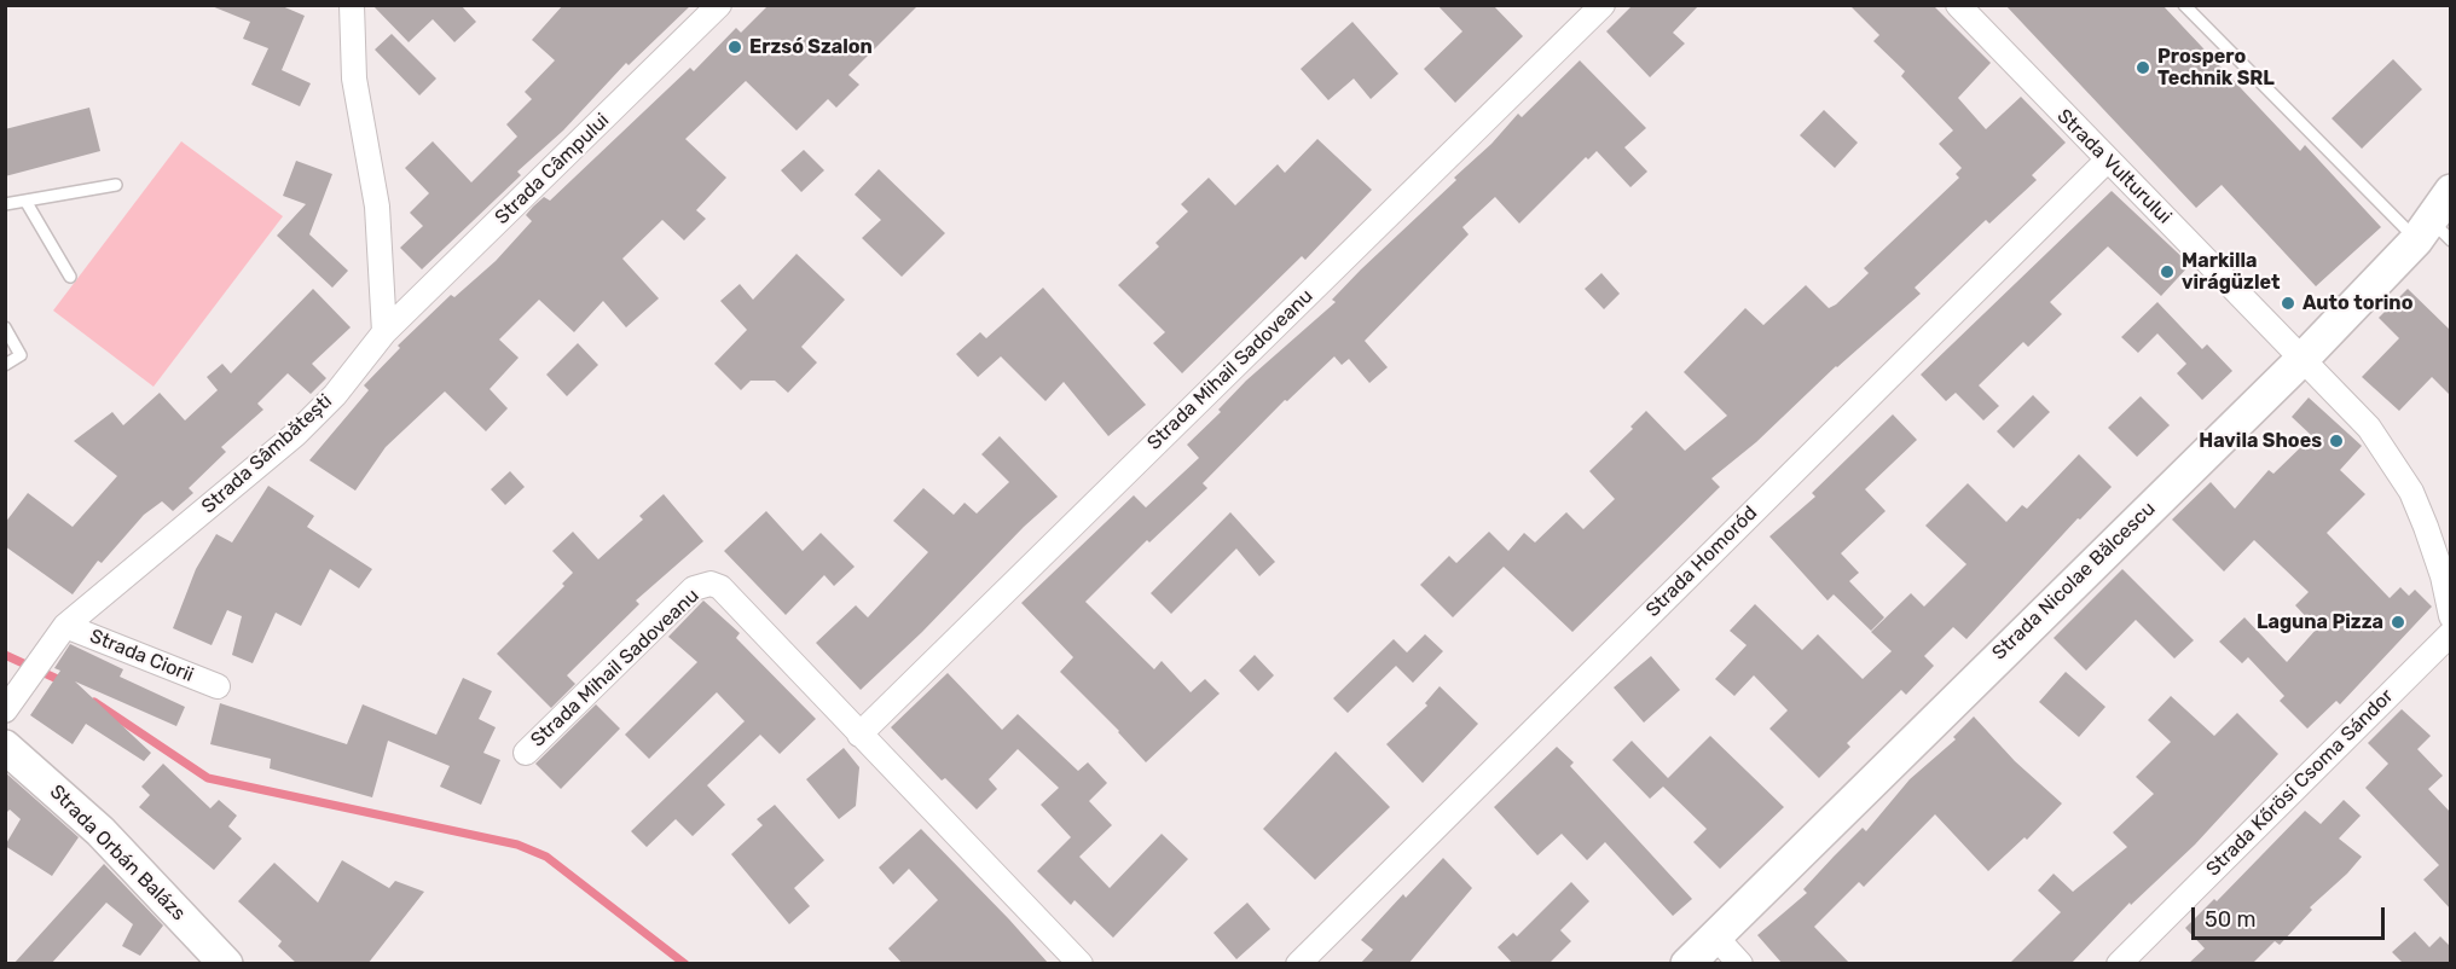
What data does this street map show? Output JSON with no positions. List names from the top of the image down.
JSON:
{
  "streets": {
    "main road": ["Strada Nicolae Bălcescu", "Strada Orbán Balázs"],
    "street": [
      "Strada Vulturului",
      "Strada Câmpului",
      "Strada Mihail Sadoveanu",
      "Strada Sâmbătești",
      "Strada Homoród",
      "Strada Ciorii",
      "Strada Kőrösi Csoma Sándor"
    ]
  },
  "crossings": [
    ["Strada Vulturului", "Strada Homoród"],
    ["Strada Vulturului", "Strada Nicolae Bălcescu"],
    ["Strada Câmpului", "Strada Sâmbătești"],
    ["Strada Sâmbătești", "Strada Ciorii"]
  ],
  "places": [
    "Erzsó Szalon",
    "Prospero Technik SRL",
    "Markilla virágüzlet",
    "Auto torino",
    "Havila Shoes",
    "Laguna Pizza"
  ],
  "scale_bar": "50 m"
}
